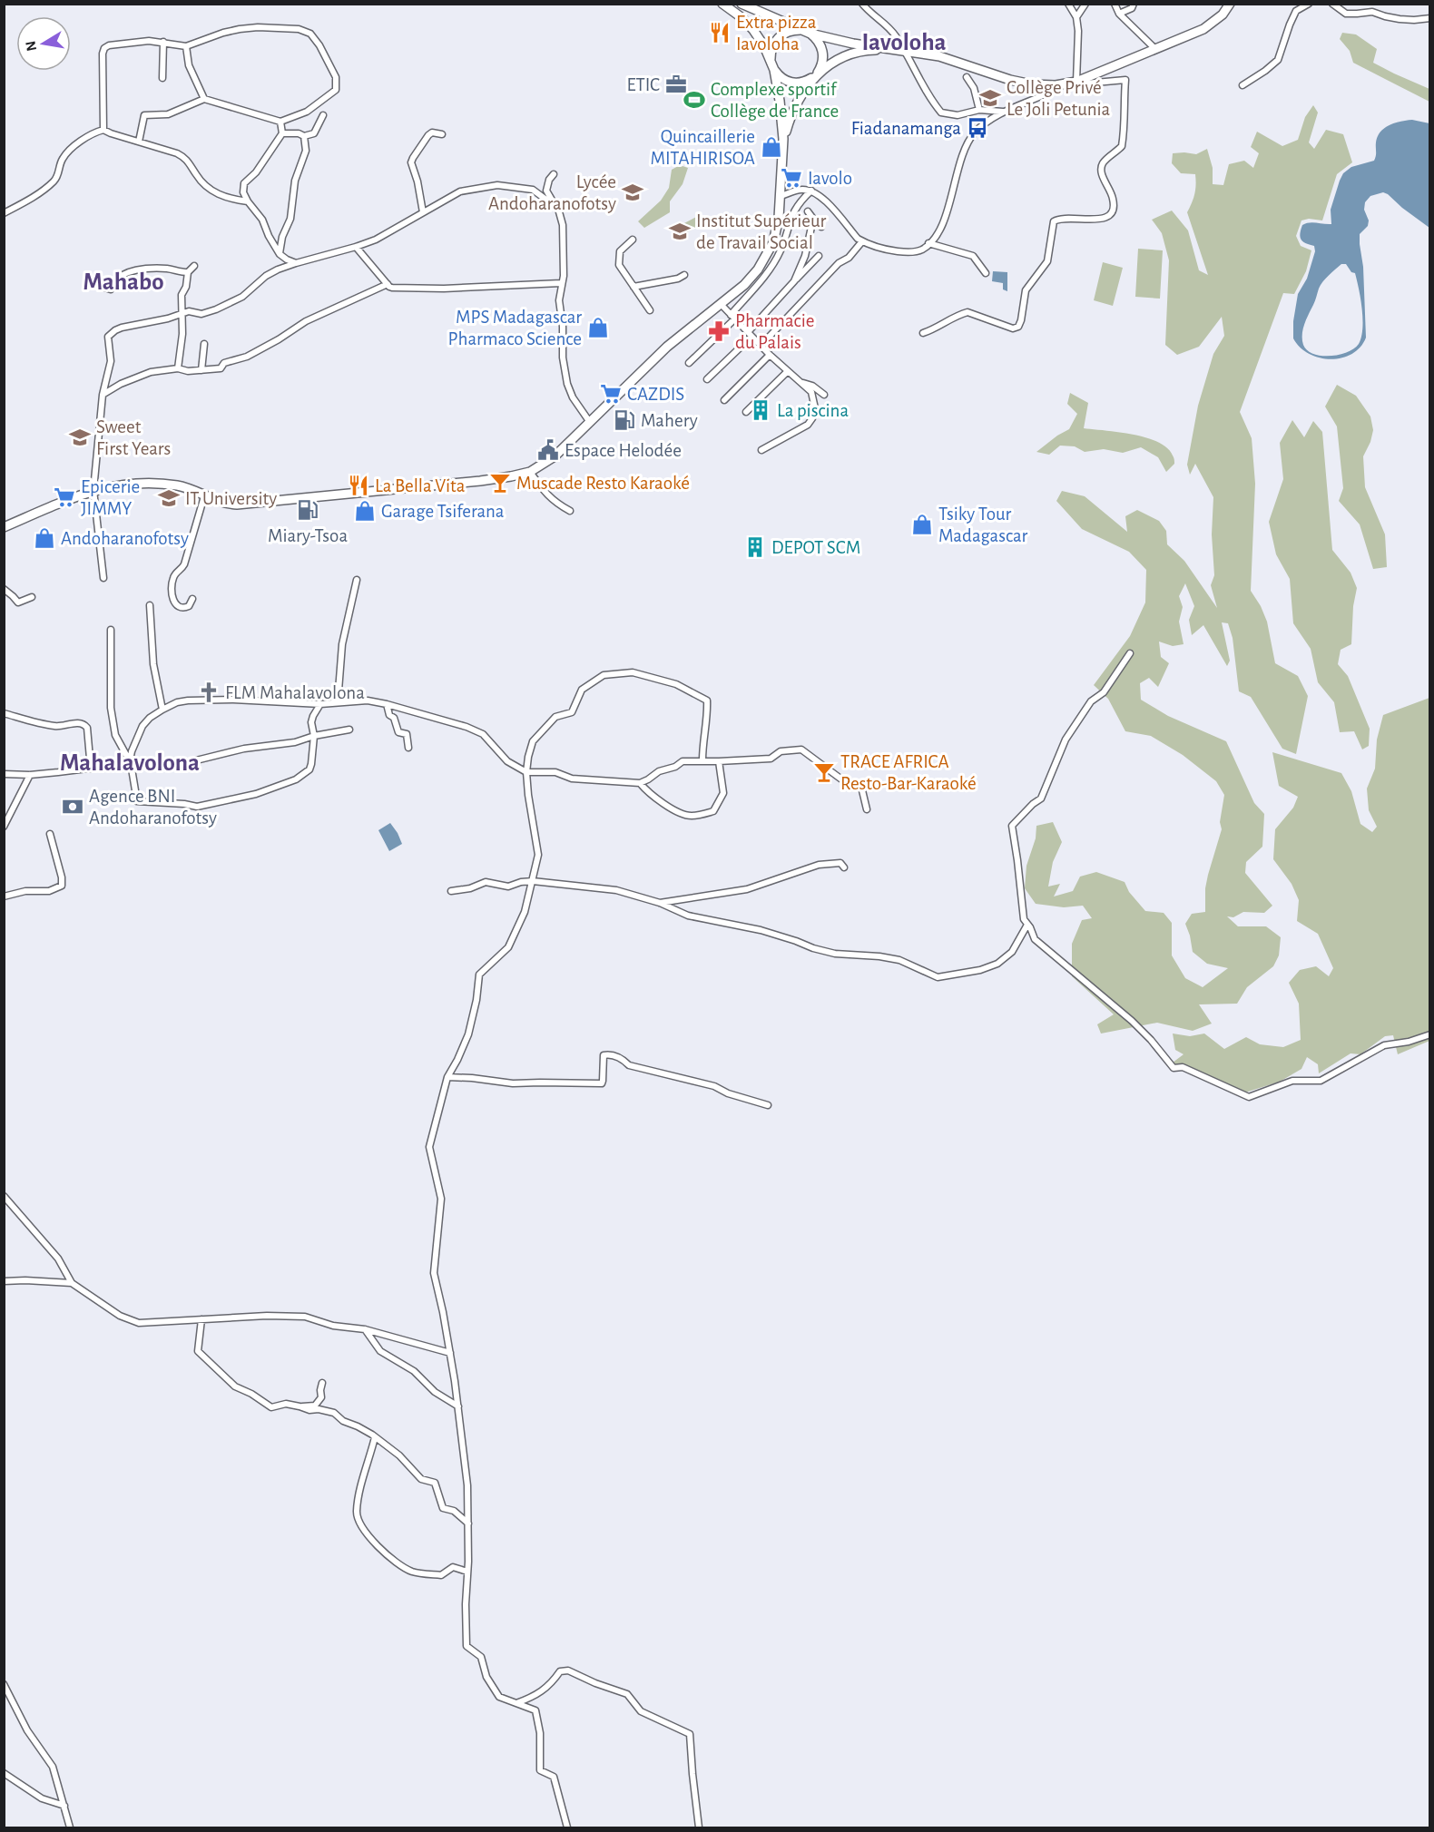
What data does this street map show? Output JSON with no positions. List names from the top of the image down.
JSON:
{
  "districts": ["Iavoloha", "Mahabo", "Mahalavolona"],
  "places": {
    "restaurant": ["Extra pizza Iavoloha", "La Bella Vita"],
    "office": ["ETIC"],
    "school or university": [
      "Collège Privé Le Joli Petunia",
      "Lycée Andoharanofotsy",
      "Institut Supérieur de Travail Social",
      "Sweet First Years",
      "IT University"
    ],
    "sports": ["Complexe sportif Collège de France"],
    "bus stop": ["Fiadanamanga"],
    "shop": [
      "Quincaillerie MITAHIRISOA",
      "MPS Madagascar Pharmaco Science",
      "Garage Tsiferana",
      "Tsiky Tour Madagascar",
      "Andoharanofotsy"
    ],
    "supermarket": ["Iavolo", "CAZDIS", "Epicerie JIMMY"],
    "pharmacy": ["Pharmacie du Palais"],
    "building": ["La piscina", "DEPOT SCM"],
    "fuel station": ["Mahery", "Miary-Tsoa"],
    "public building": ["Espace Helodée"],
    "bar": ["Muscade Resto Karaoké", "TRACE AFRICA Resto-Bar-Karaoké"],
    "church": ["FLM Mahalavolona"],
    "bank": ["Agence BNI Andoharanofotsy"]
  },
  "north": "left"
}
